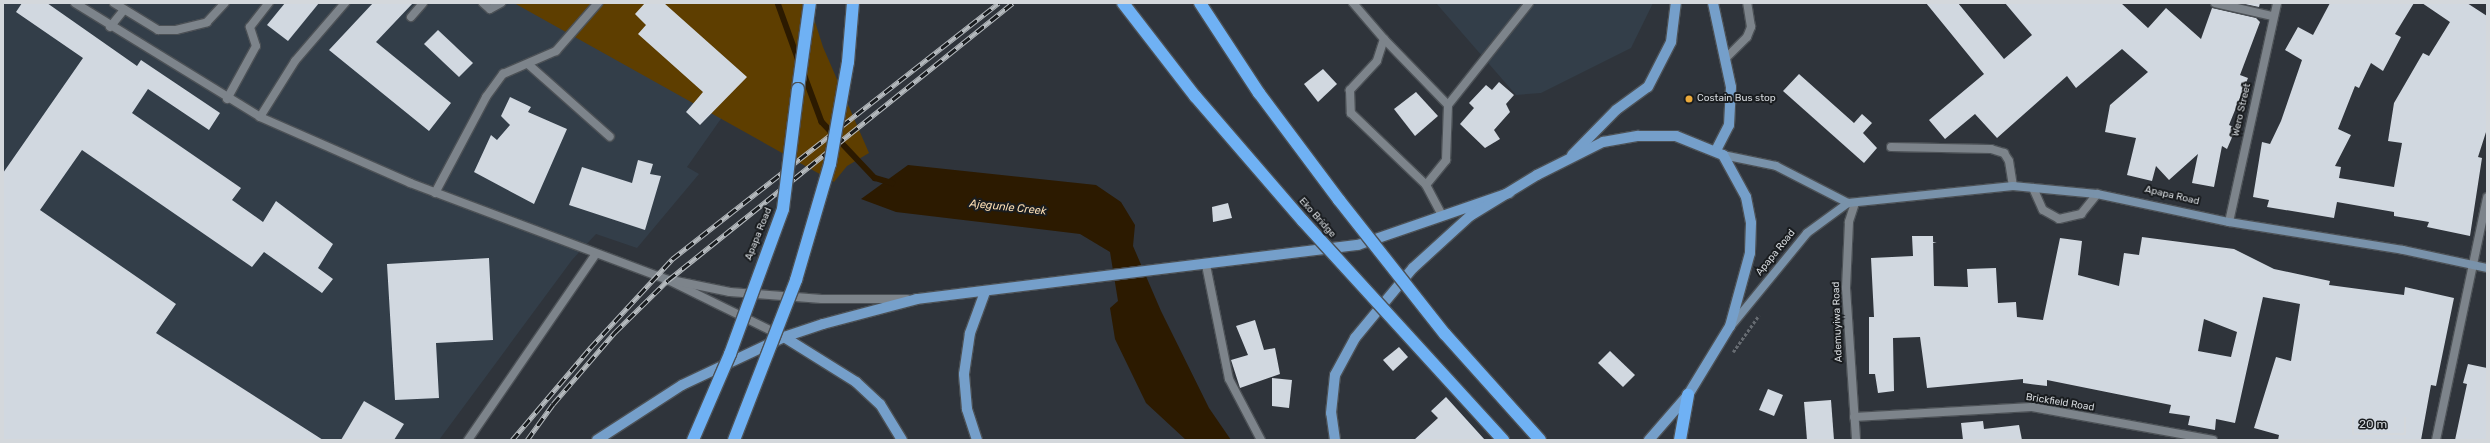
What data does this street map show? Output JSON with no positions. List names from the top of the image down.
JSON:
{
  "streets": {
    "highway": ["Apapa Road", "Eko Bridge"],
    "street": ["Wero Street", "Ademuyiwa Road", "Brickfield Road"]
  },
  "crossings": [
    ["Wero Street", "Apapa Road"],
    ["Apapa Road", "Ademuyiwa Road"],
    ["Ademuyiwa Road", "Brickfield Road"]
  ],
  "water": ["Ajegunle Creek"],
  "places": ["Costain Bus stop"],
  "scale_bar": "20 m"
}
